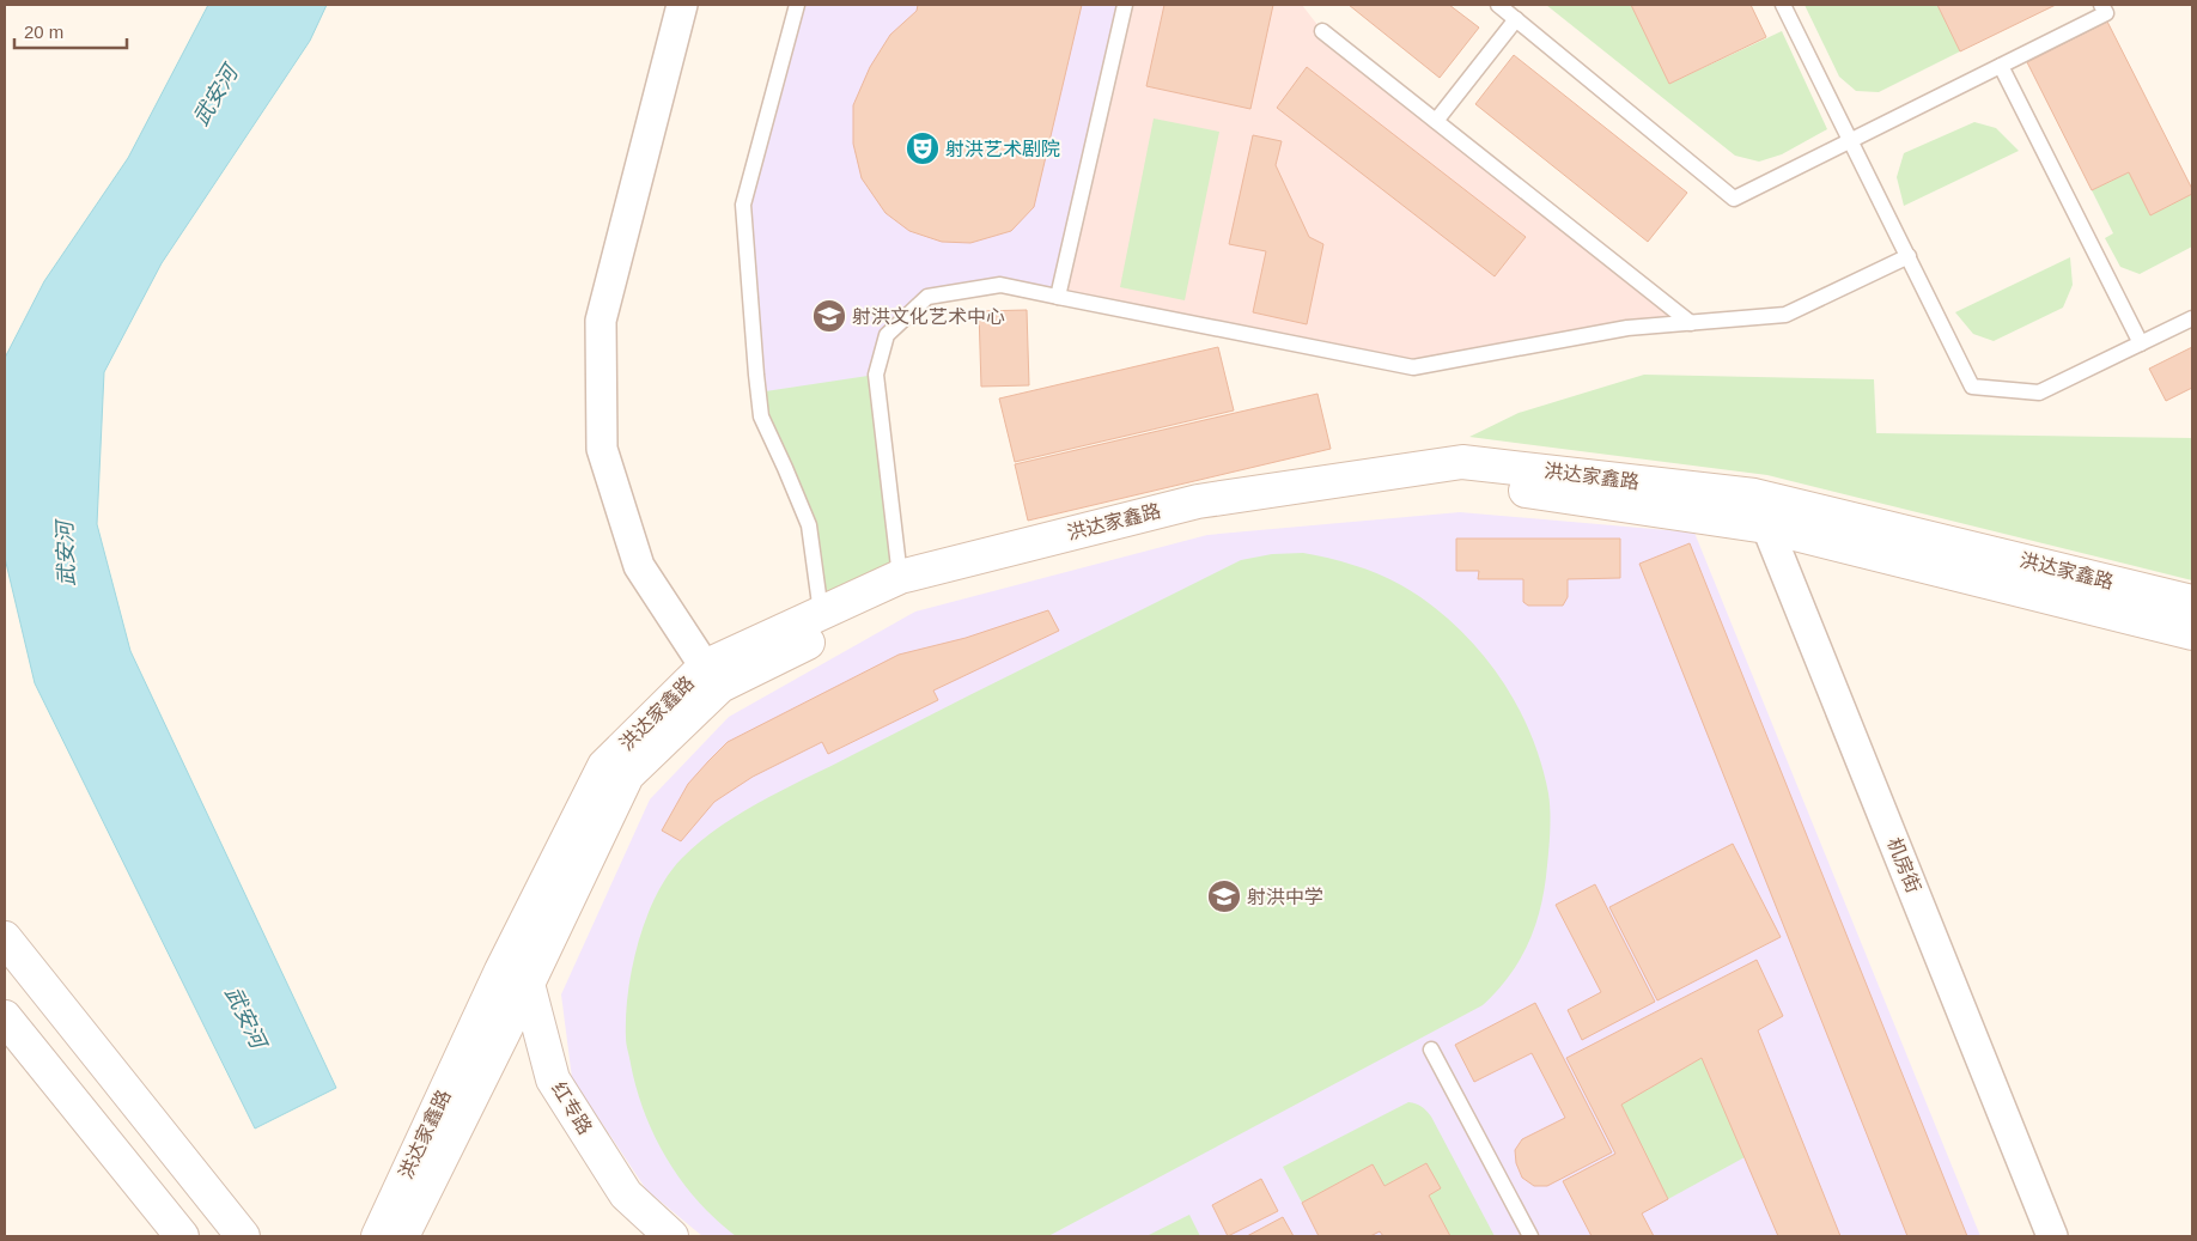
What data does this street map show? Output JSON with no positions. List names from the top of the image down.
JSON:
{
  "streets": {
    "main road": ["洪达家鑫路", "红专路"],
    "street": ["机房街"]
  },
  "crossings": [
    ["洪达家鑫路", "机房街"],
    ["洪达家鑫路", "红专路"]
  ],
  "water": ["武安河"],
  "places": {
    "theatre": ["射洪艺术剧院"],
    "school or university": ["射洪文化艺术中心", "射洪中学"]
  },
  "scale_bar": "20 m"
}
